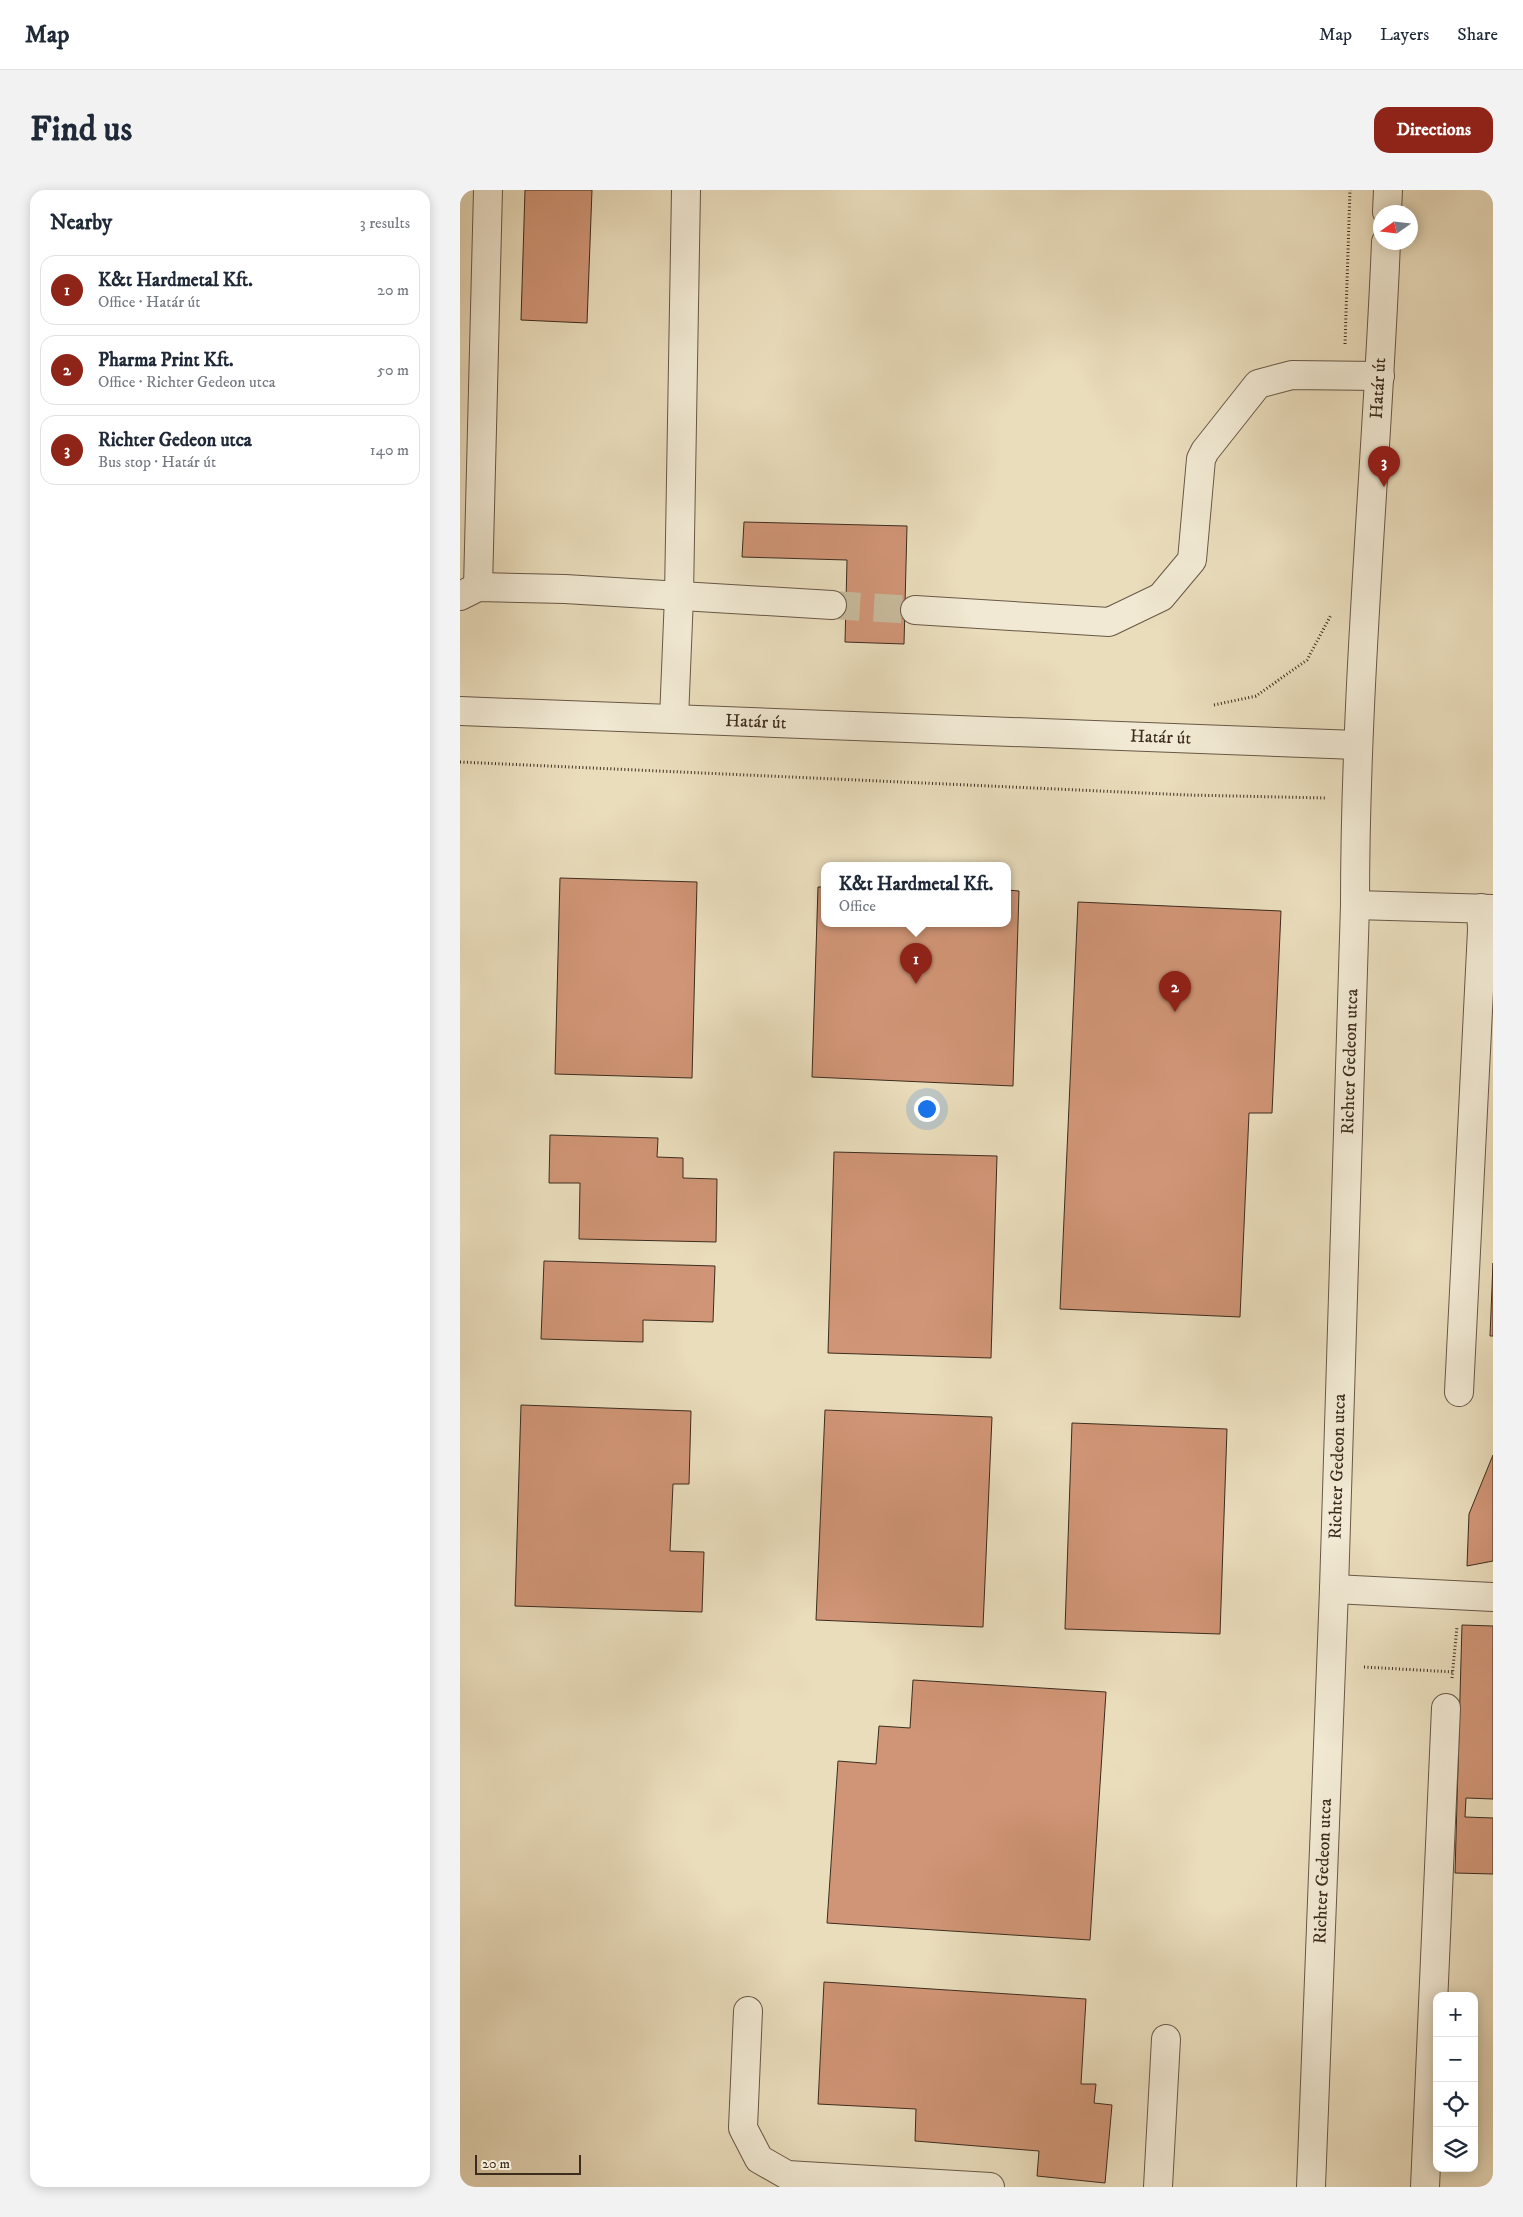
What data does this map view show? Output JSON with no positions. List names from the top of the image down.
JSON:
{
  "streets": {
    "street": ["Határ út", "Richter Gedeon utca"]
  },
  "crossings": [
    ["Határ út", "Richter Gedeon utca"]
  ],
  "scale_bar": "20 m",
  "north": "left",
  "page": {
    "header": "Map",
    "nav": ["Map", "Layers", "Share"],
    "buttons": "Directions",
    "title": "Find us",
    "heading": ["Nearby", "3 results"],
    "list": [
      {
        "mark": "1",
        "name": "K&t Hardmetal Kft.",
        "note": "Office · Határ út",
        "value": "20 m"
      },
      {
        "mark": "2",
        "name": "Pharma Print Kft.",
        "note": "Office · Richter Gedeon utca",
        "value": "50 m"
      },
      {
        "mark": "3",
        "name": "Richter Gedeon utca",
        "note": "Bus stop · Határ út",
        "value": "140 m"
      }
    ],
    "pins": ["3", "1", "2"],
    "popup": ["K&t Hardmetal Kft.", "Office"],
    "map_buttons": ["+", "−"],
    "scale": "20 m"
  }
}
